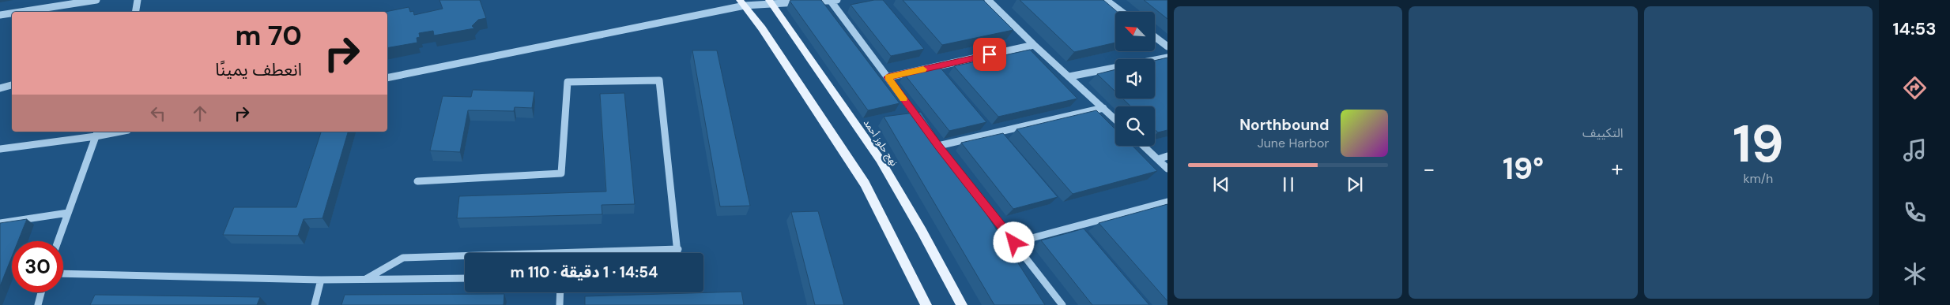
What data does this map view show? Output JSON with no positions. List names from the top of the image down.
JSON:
{
  "streets": {
    "main road": ["نهج حلوز أحمد"]
  },
  "north": "top left",
  "page": {
    "tabs": "14:53",
    "tile": [
      ["19", "km/h"],
      "التكييف"
    ],
    "turn": ["70 m", "انعطف يمينًا"],
    "song": ["Northbound", "June Harbor"],
    "heat": ["−", "19°", "+"],
    "limit": "30",
    "trip": "14:54 · 1 دقيقة · 110 m"
  }
}
